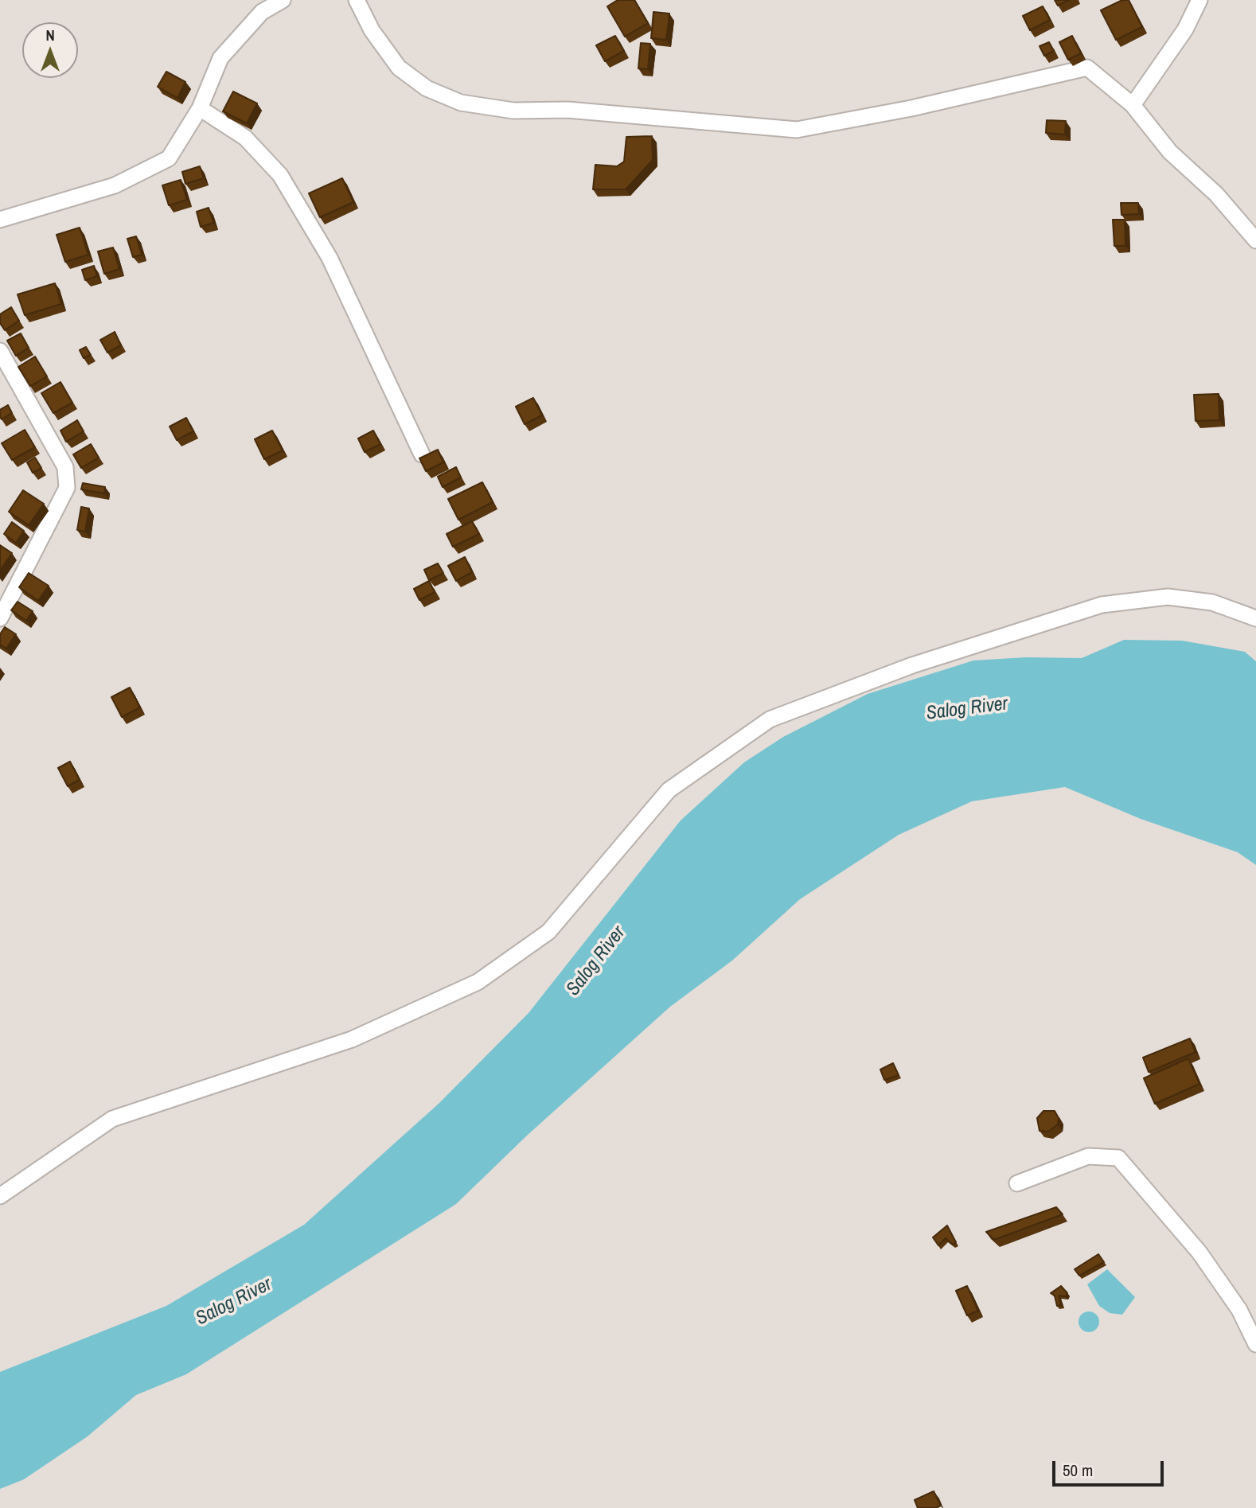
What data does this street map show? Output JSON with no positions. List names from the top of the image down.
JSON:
{
  "water": ["Salog River"],
  "scale_bar": "50 m",
  "north": "top"
}
